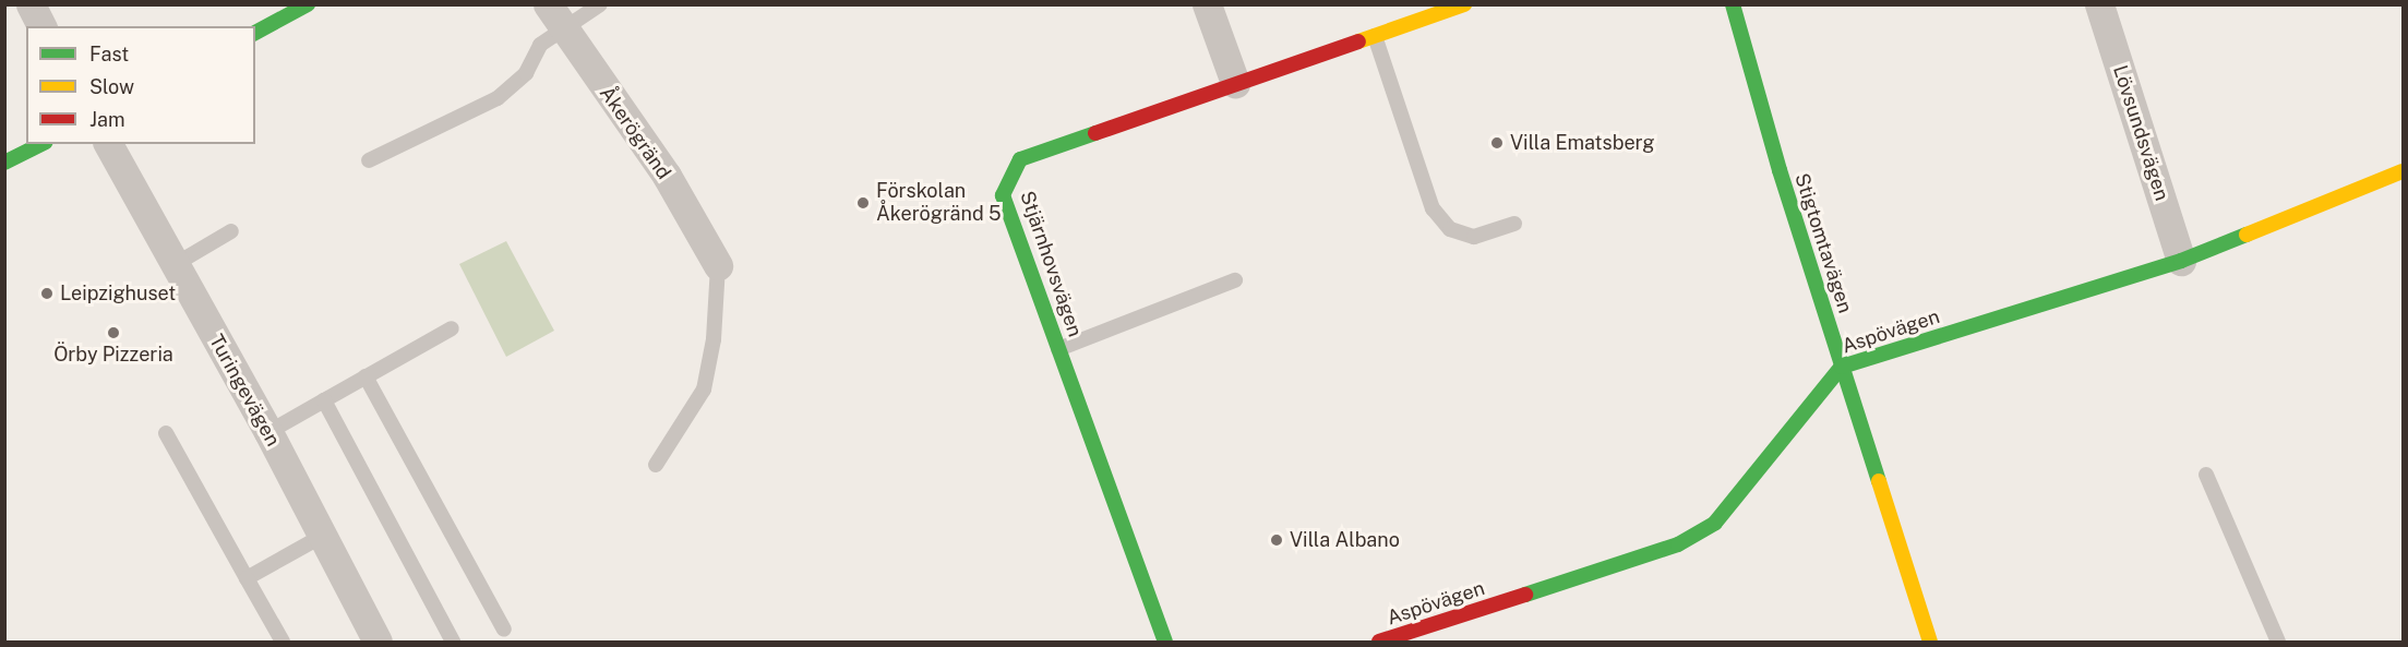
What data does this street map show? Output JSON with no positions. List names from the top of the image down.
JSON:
{
  "streets": {
    "street": [
      "Åkerögränd",
      "Lövsundsvägen",
      "Stigtomtavägen",
      "Stjärnhovsvägen",
      "Aspövägen",
      "Turingevägen"
    ]
  },
  "crossings": [
    ["Lövsundsvägen", "Aspövägen"],
    ["Stigtomtavägen", "Aspövägen"]
  ],
  "places": [
    "Villa Ematsberg",
    "Förskolan Åkerögränd 5",
    "Leipzighuset",
    "Örby Pizzeria",
    "Villa Albano"
  ],
  "legend": ["Fast", "Slow", "Jam"]
}
